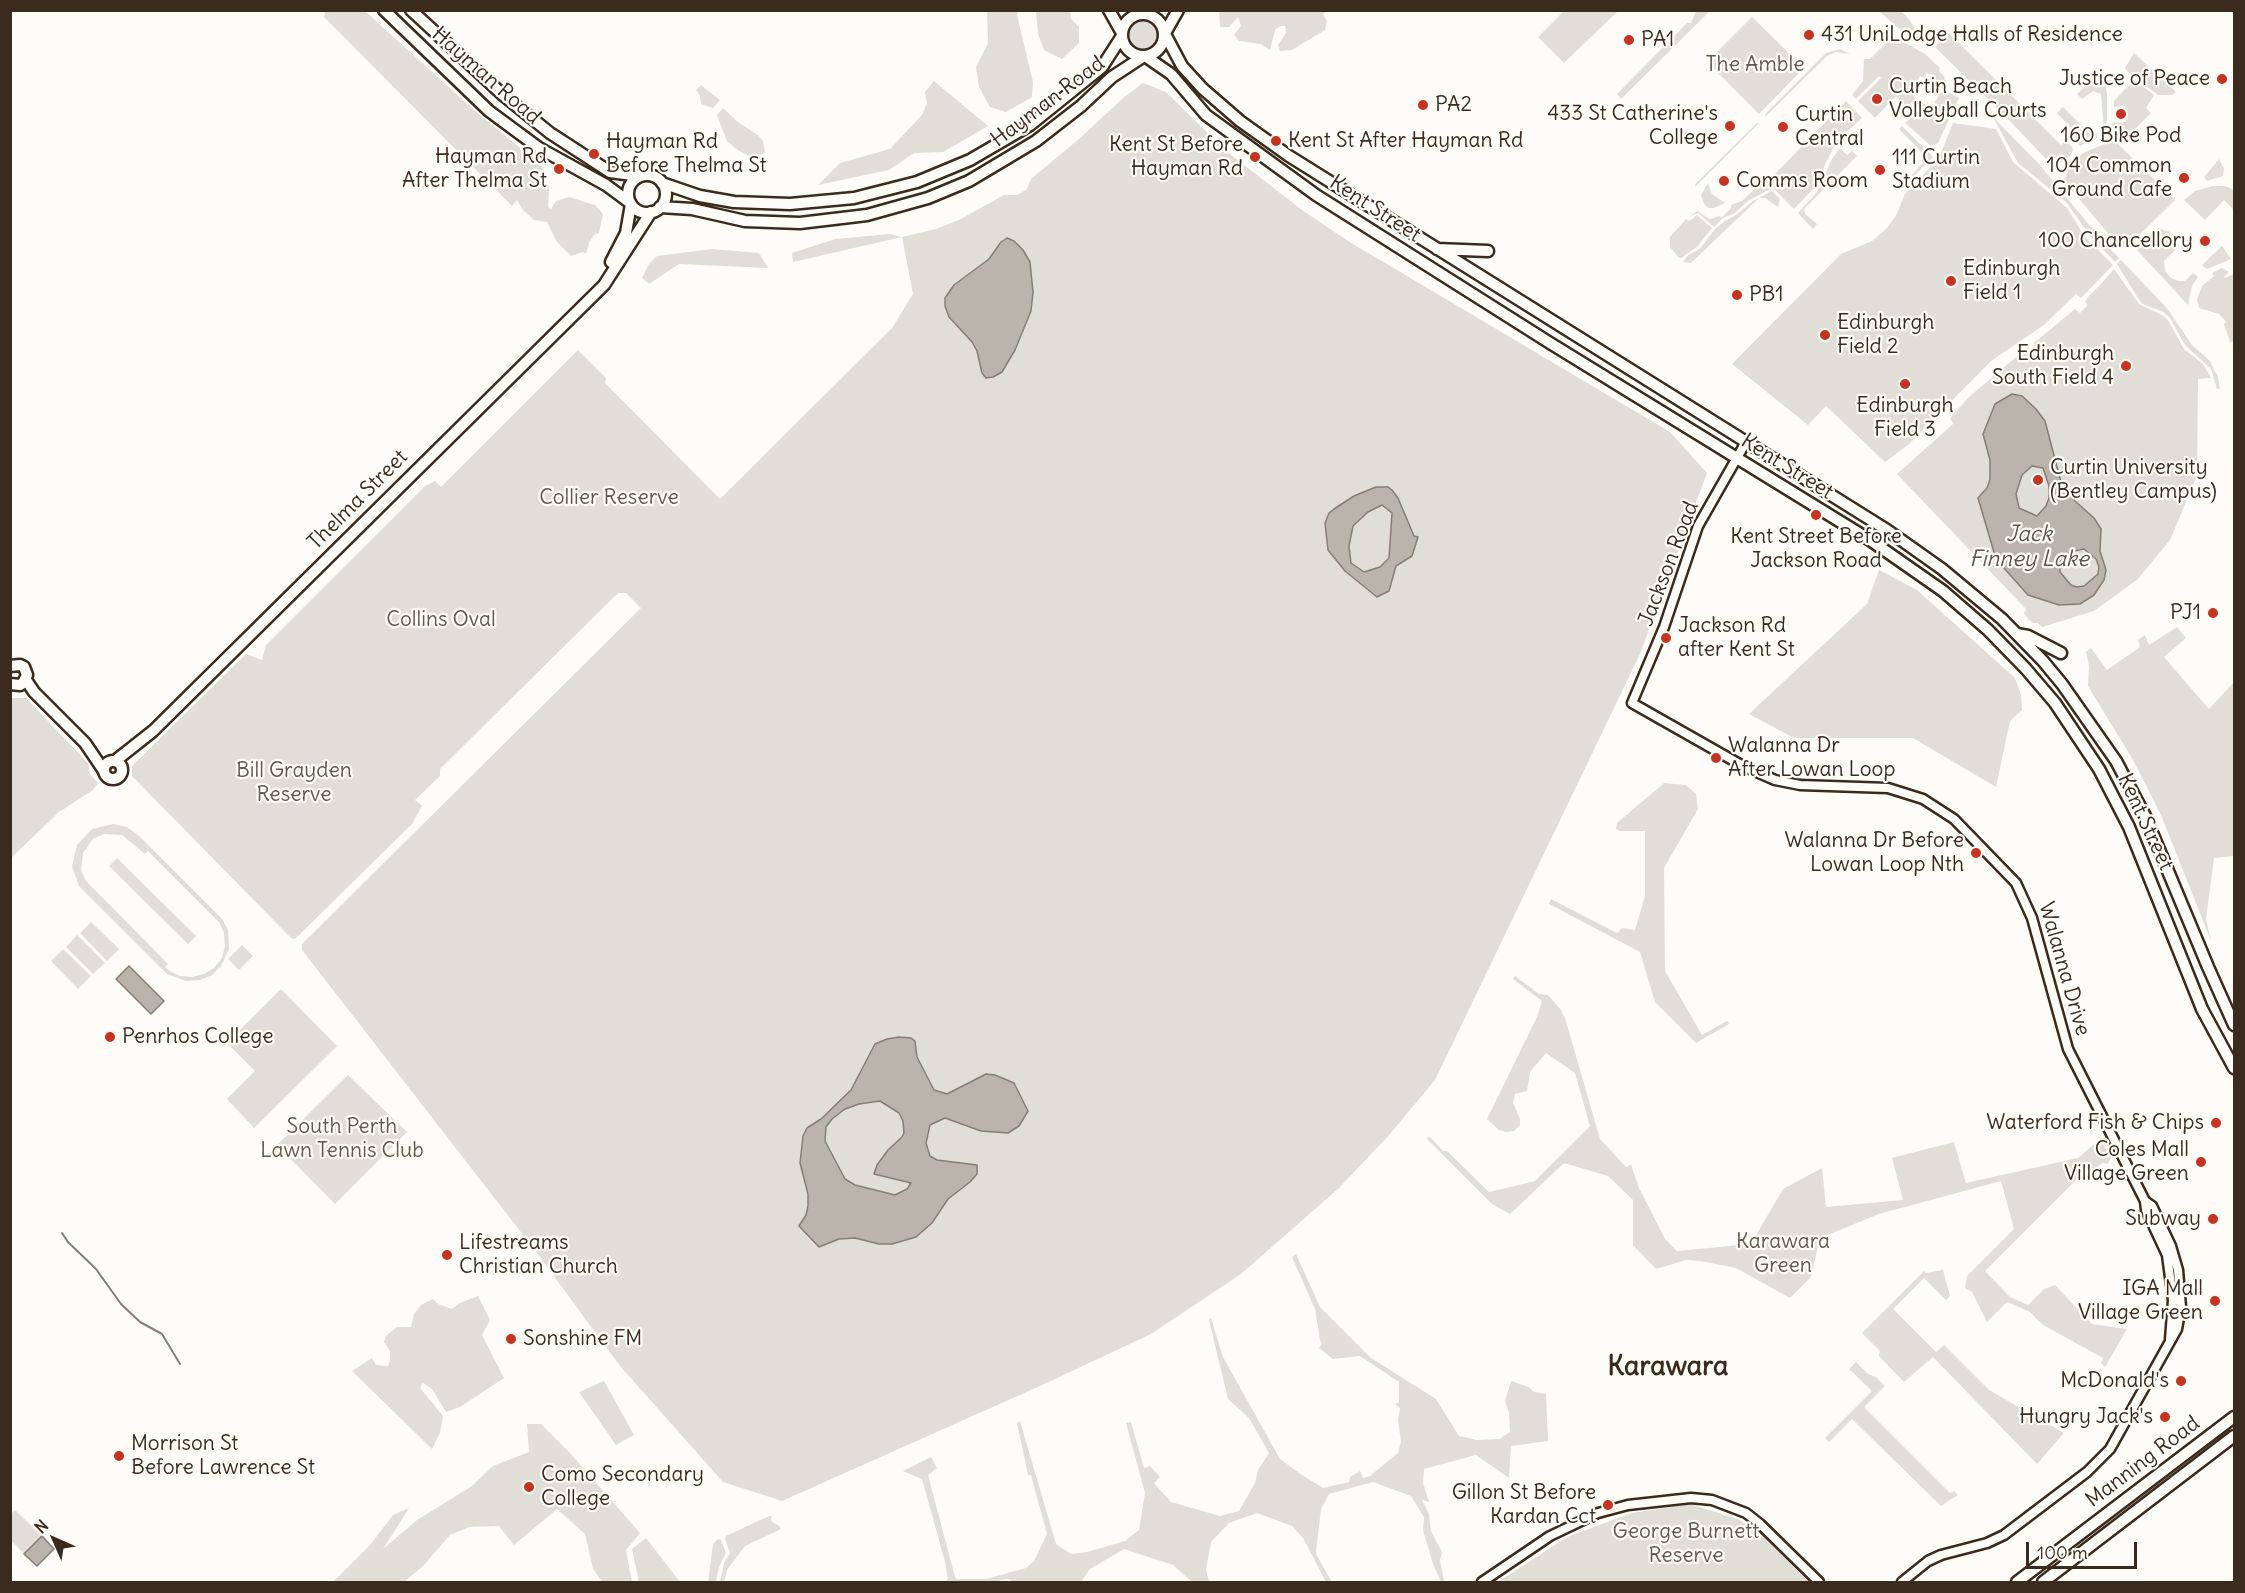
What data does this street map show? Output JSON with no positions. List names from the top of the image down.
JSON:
{
  "streets": {
    "main road": [
      "Hayman Road",
      "Kent Street",
      "Thelma Street",
      "Manning Road"
    ],
    "street": ["Jackson Road", "Walanna Drive"]
  },
  "crossings": [
    ["Hayman Road", "Kent Street"],
    ["Hayman Road", "Thelma Street"],
    ["Kent Street", "Jackson Road"],
    ["Jackson Road", "Walanna Drive"]
  ],
  "districts": ["Karawara"],
  "water": ["Jack Finney Lake"],
  "parks": [
    "The Amble",
    "Collier Reserve",
    "Collins Oval",
    "Bill Grayden Reserve",
    "South Perth Lawn Tennis Club",
    "Karawara Green",
    "George Burnett Reserve"
  ],
  "places": [
    "431 UniLodge Halls of Residence",
    "PA1",
    "Justice of Peace",
    "Curtin Beach Volleyball Courts",
    "PA2",
    "160 Bike Pod",
    "433 St Catherine's College",
    "Curtin Central",
    "Kent St After Hayman Rd",
    "Hayman Rd Before Thelma St",
    "Kent St Before Hayman Rd",
    "Hayman Rd After Thelma St",
    "111 Curtin Stadium",
    "104 Common Ground Cafe",
    "Comms Room",
    "100 Chancellory",
    "Edinburgh Field 1",
    "PB1",
    "Edinburgh Field 2",
    "Edinburgh South Field 4",
    "Edinburgh Field 3",
    "Curtin University (Bentley Campus)",
    "Kent Street Before Jackson Road",
    "PJ1",
    "Jackson Rd after Kent St",
    "Walanna Dr After Lowan Loop",
    "Walanna Dr Before Lowan Loop Nth",
    "Penrhos College",
    "Waterford Fish & Chips",
    "Coles Mall Village Green",
    "Subway",
    "Lifestreams Christian Church",
    "IGA Mall Village Green",
    "Sonshine FM",
    "McDonald's",
    "Hungry Jack's",
    "Morrison St Before Lawrence St",
    "Como Secondary College",
    "Gillon St Before Kardan Cct"
  ],
  "scale_bar": "100 m",
  "north": "top left"
}
